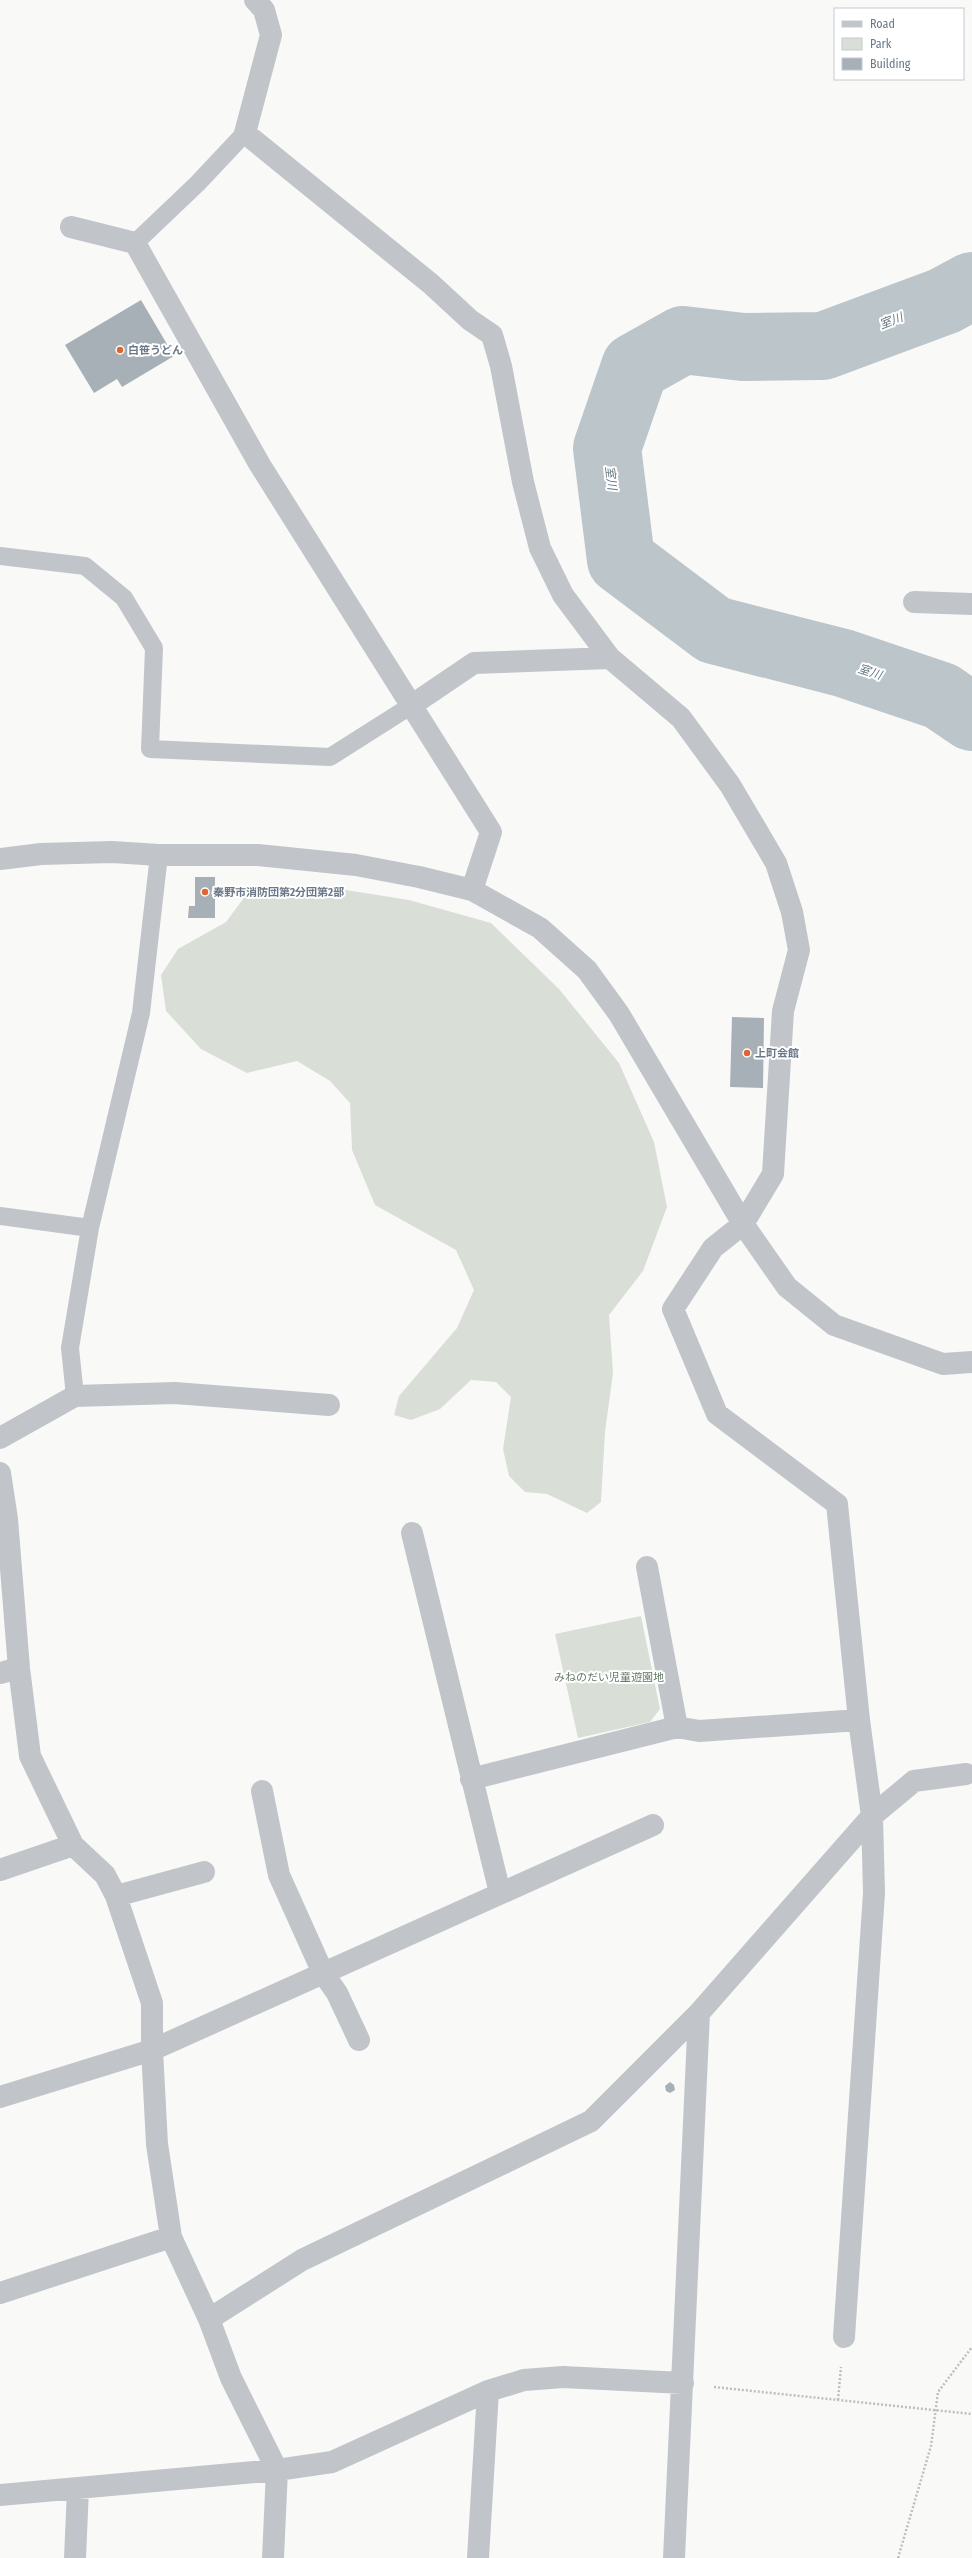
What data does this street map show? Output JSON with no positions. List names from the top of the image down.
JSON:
{
  "water": ["室川"],
  "parks": ["みねのだい児童遊園地"],
  "places": ["白笹うどん", "秦野市消防団第2分団第2部", "上町会館"],
  "legend": ["Road", "Park", "Building"]
}
